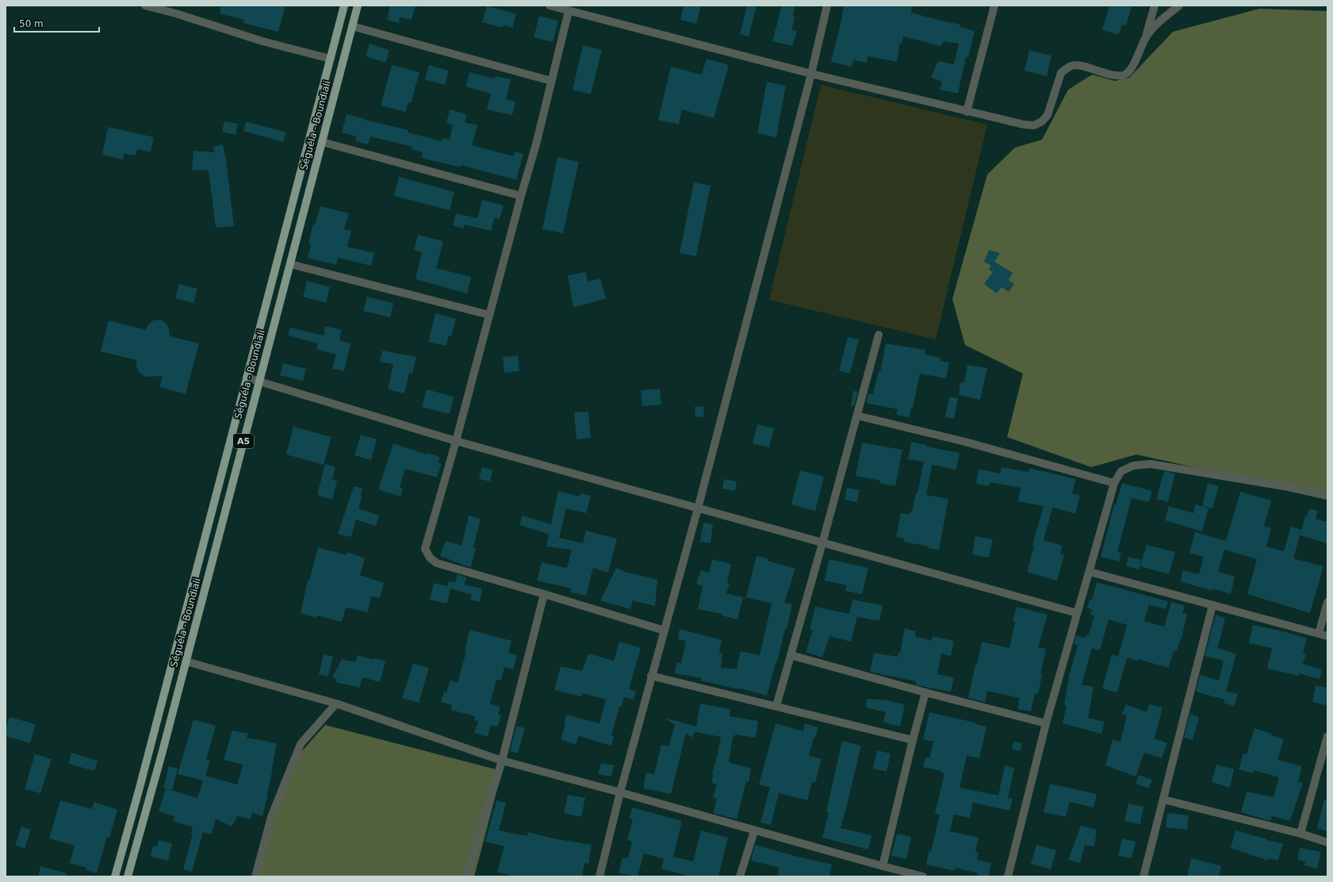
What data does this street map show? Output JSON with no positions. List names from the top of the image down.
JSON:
{
  "streets": {
    "main road": ["Séguéla - Boundiali", "A5"]
  },
  "scale_bar": "50 m"
}
